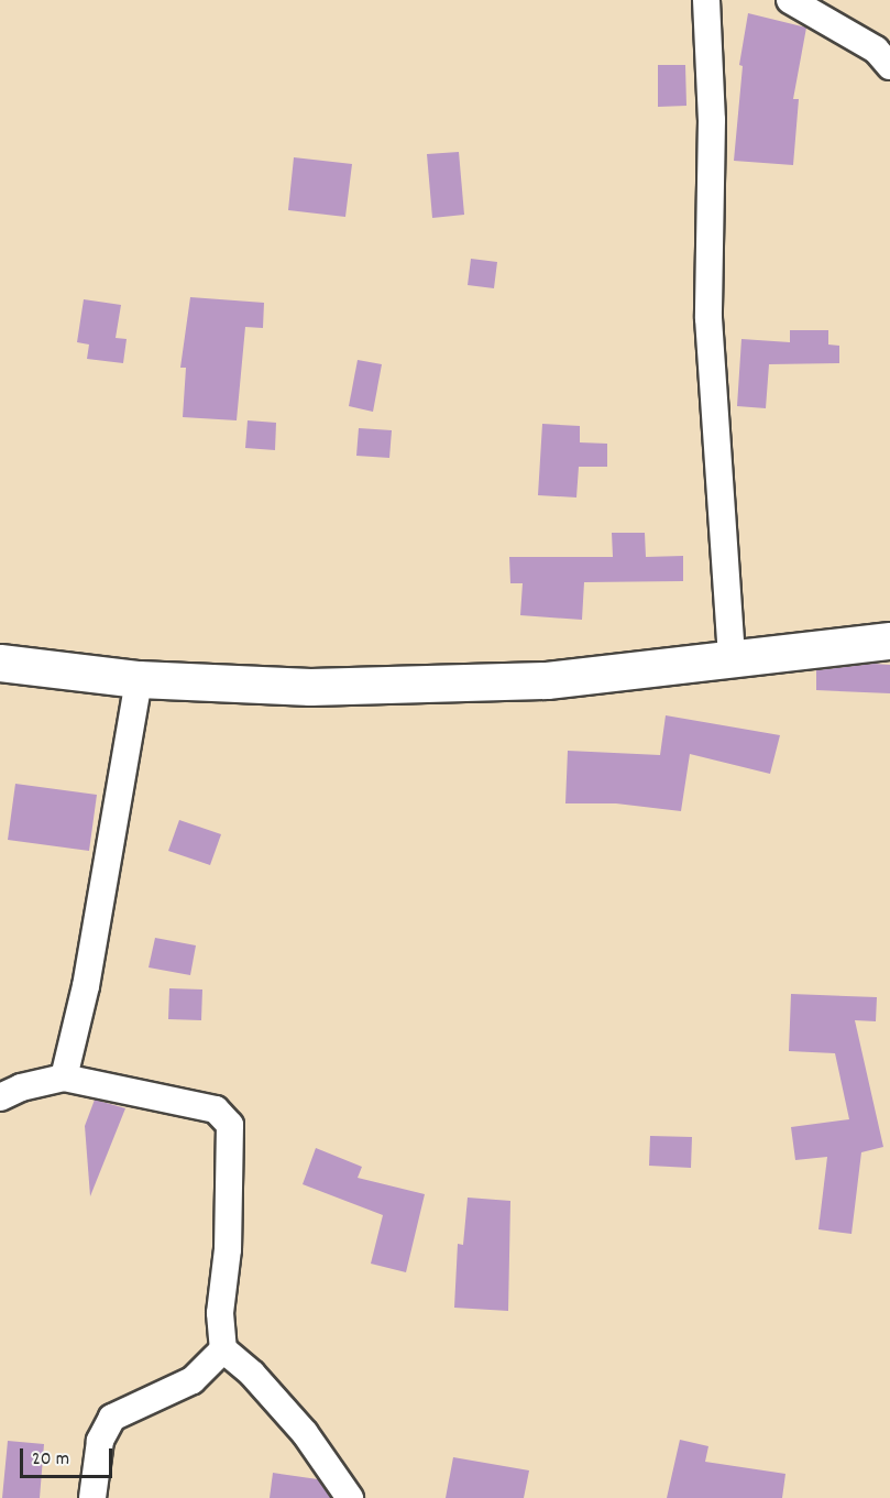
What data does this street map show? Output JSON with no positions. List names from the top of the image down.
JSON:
{
  "scale_bar": "20 m"
}
